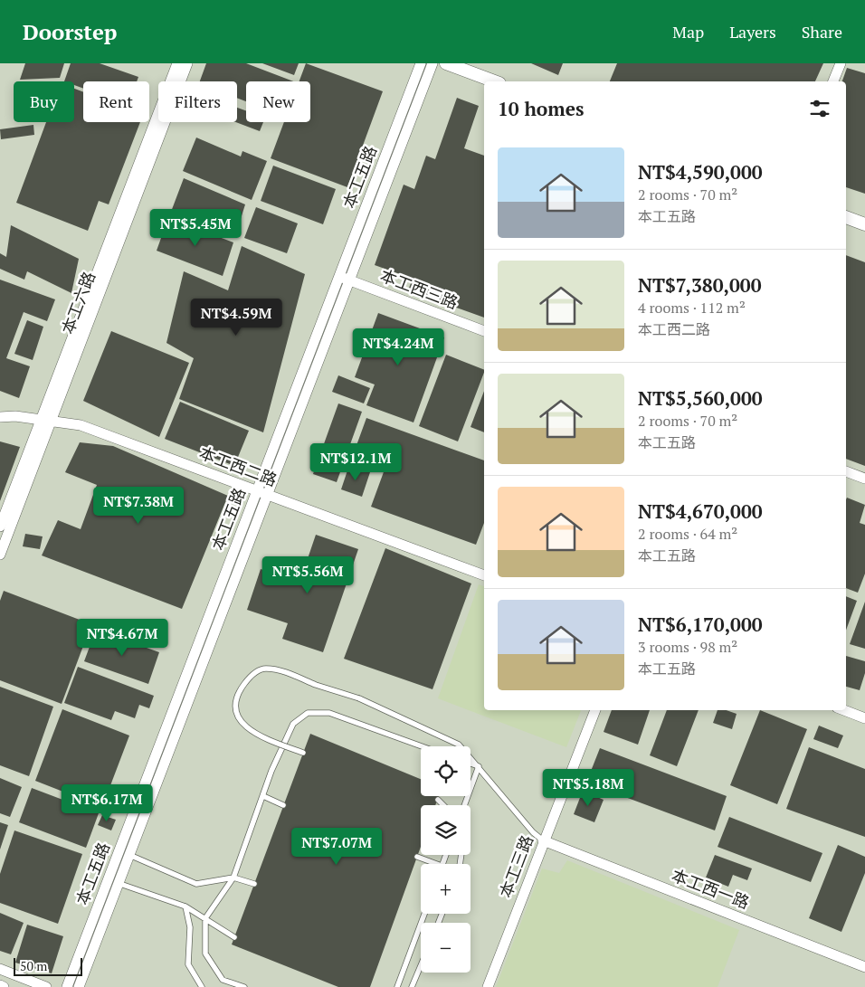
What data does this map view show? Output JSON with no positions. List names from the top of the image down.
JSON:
{
  "streets": {
    "street": [
      "本工五路",
      "本工西三路",
      "本工六路",
      "本工西二路",
      "本工三路",
      "本工西一路"
    ]
  },
  "crossings": [
    ["本工五路", "本工西三路"],
    ["本工五路", "本工西二路"],
    ["本工六路", "本工西二路"],
    ["本工三路", "本工西一路"]
  ],
  "scale_bar": "50 m",
  "page": {
    "header": "Doorstep",
    "nav": ["Map", "Layers", "Share"],
    "chip": [
      "Buy",
      "Rent",
      "Filters",
      "New"
    ],
    "heading": "10 homes",
    "list": [
      {
        "name": "NT$4,590,000",
        "note": "2 rooms · 70 m² · 本工五路"
      },
      {
        "name": "NT$7,380,000",
        "note": "4 rooms · 112 m² · 本工西二路"
      },
      {
        "name": "NT$5,560,000",
        "note": "2 rooms · 70 m² · 本工五路"
      },
      {
        "name": "NT$4,670,000",
        "note": "2 rooms · 64 m² · 本工五路"
      },
      {
        "name": "NT$6,170,000",
        "note": "3 rooms · 98 m² · 本工五路"
      }
    ],
    "price": [
      "NT$5.45M",
      "NT$4.59M",
      "NT$4.24M",
      "NT$12.1M",
      "NT$7.38M",
      "NT$5.56M",
      "NT$4.67M",
      "NT$5.18M",
      "NT$6.17M",
      "NT$7.07M"
    ],
    "map_buttons": ["+", "−"],
    "scale": "50 m"
  }
}
